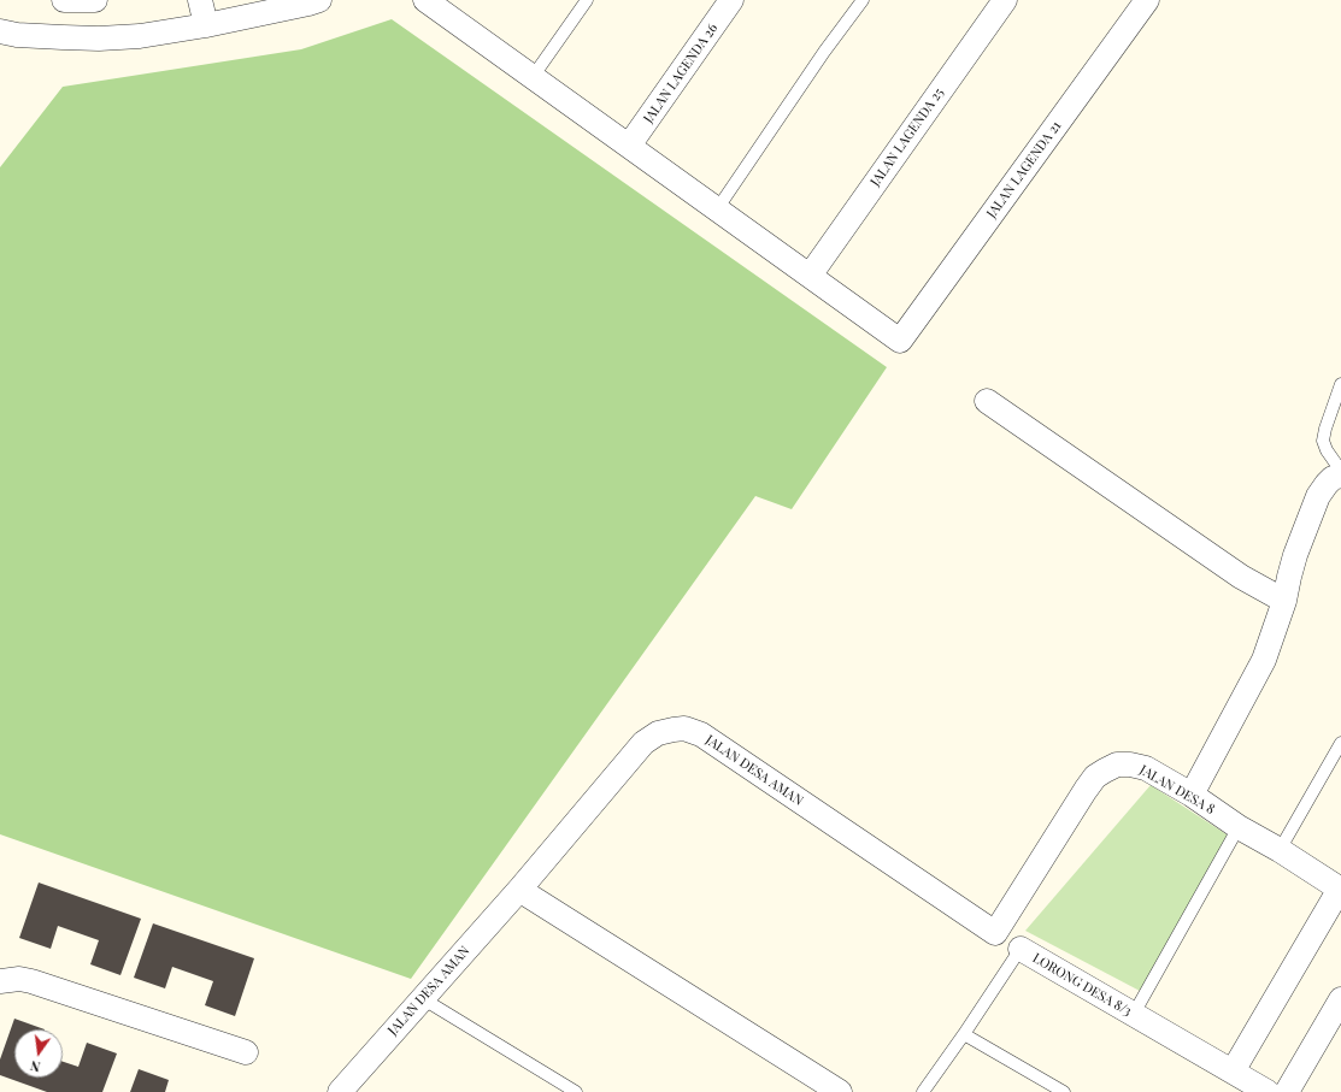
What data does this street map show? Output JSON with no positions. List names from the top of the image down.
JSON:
{
  "streets": {
    "street": [
      "JALAN LAGENDA 26",
      "JALAN LAGENDA 25",
      "JALAN LAGENDA 21",
      "JALAN DESA AMAN",
      "JALAN DESA 8",
      "LORONG DESA 8/3"
    ]
  },
  "crossings": [
    ["JALAN LAGENDA 25", "JALAN LAGENDA 21"],
    ["JALAN DESA AMAN", "JALAN DESA 8"]
  ],
  "north": "bottom"
}
